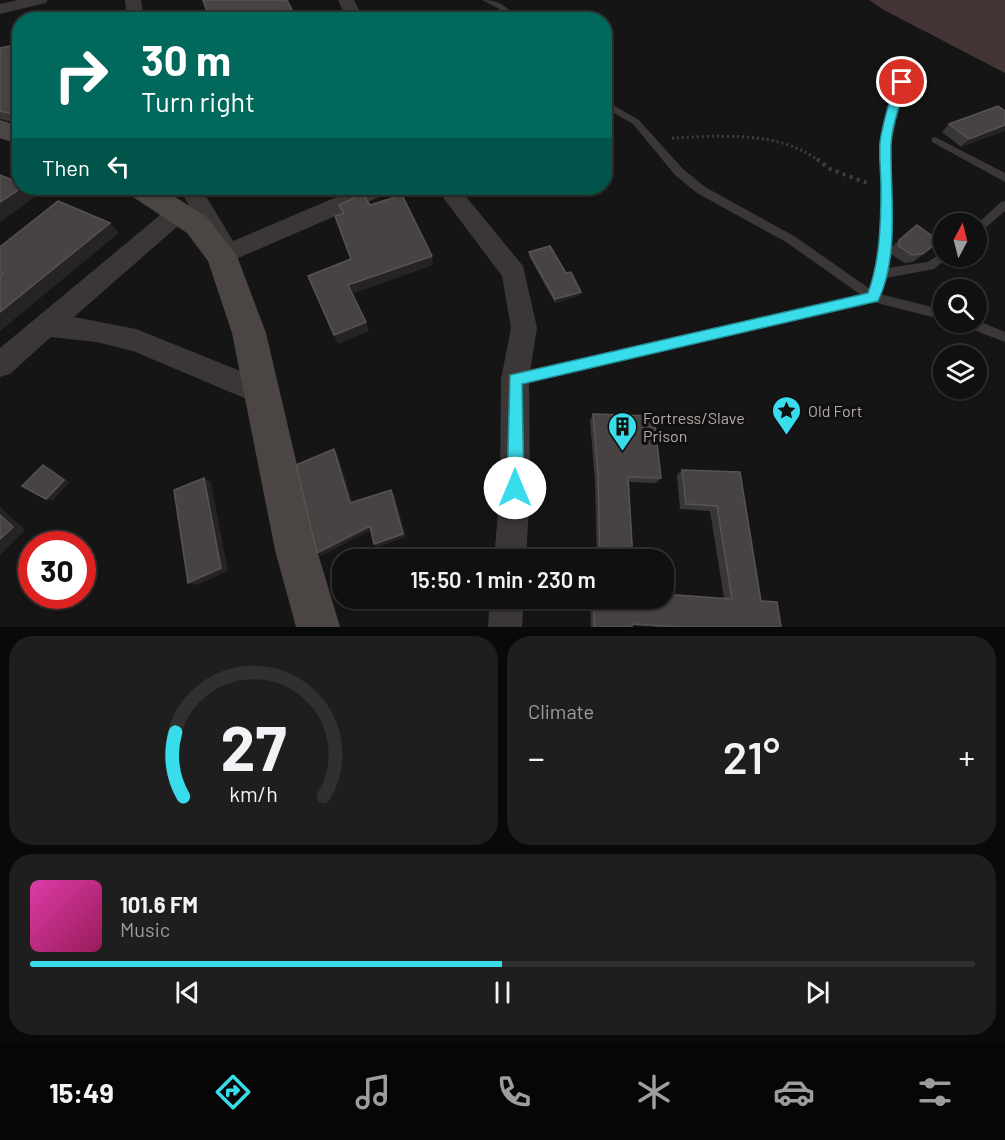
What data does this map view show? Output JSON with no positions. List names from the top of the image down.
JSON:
{
  "places": {
    "place": ["Old Fort"],
    "building": ["Fortress/Slave Prison"]
  },
  "north": "top",
  "page": {
    "turn": ["30 m", "Turn right"],
    "then": "Then",
    "limit": "30",
    "trip": "15:50 · 1 min · 230 m",
    "tile": "Climate",
    "heat": ["−", "21°", "+"],
    "song": ["101.6 FM", "Music"],
    "tabs": "15:49",
    "gauge": ["27", "km/h"]
  }
}
